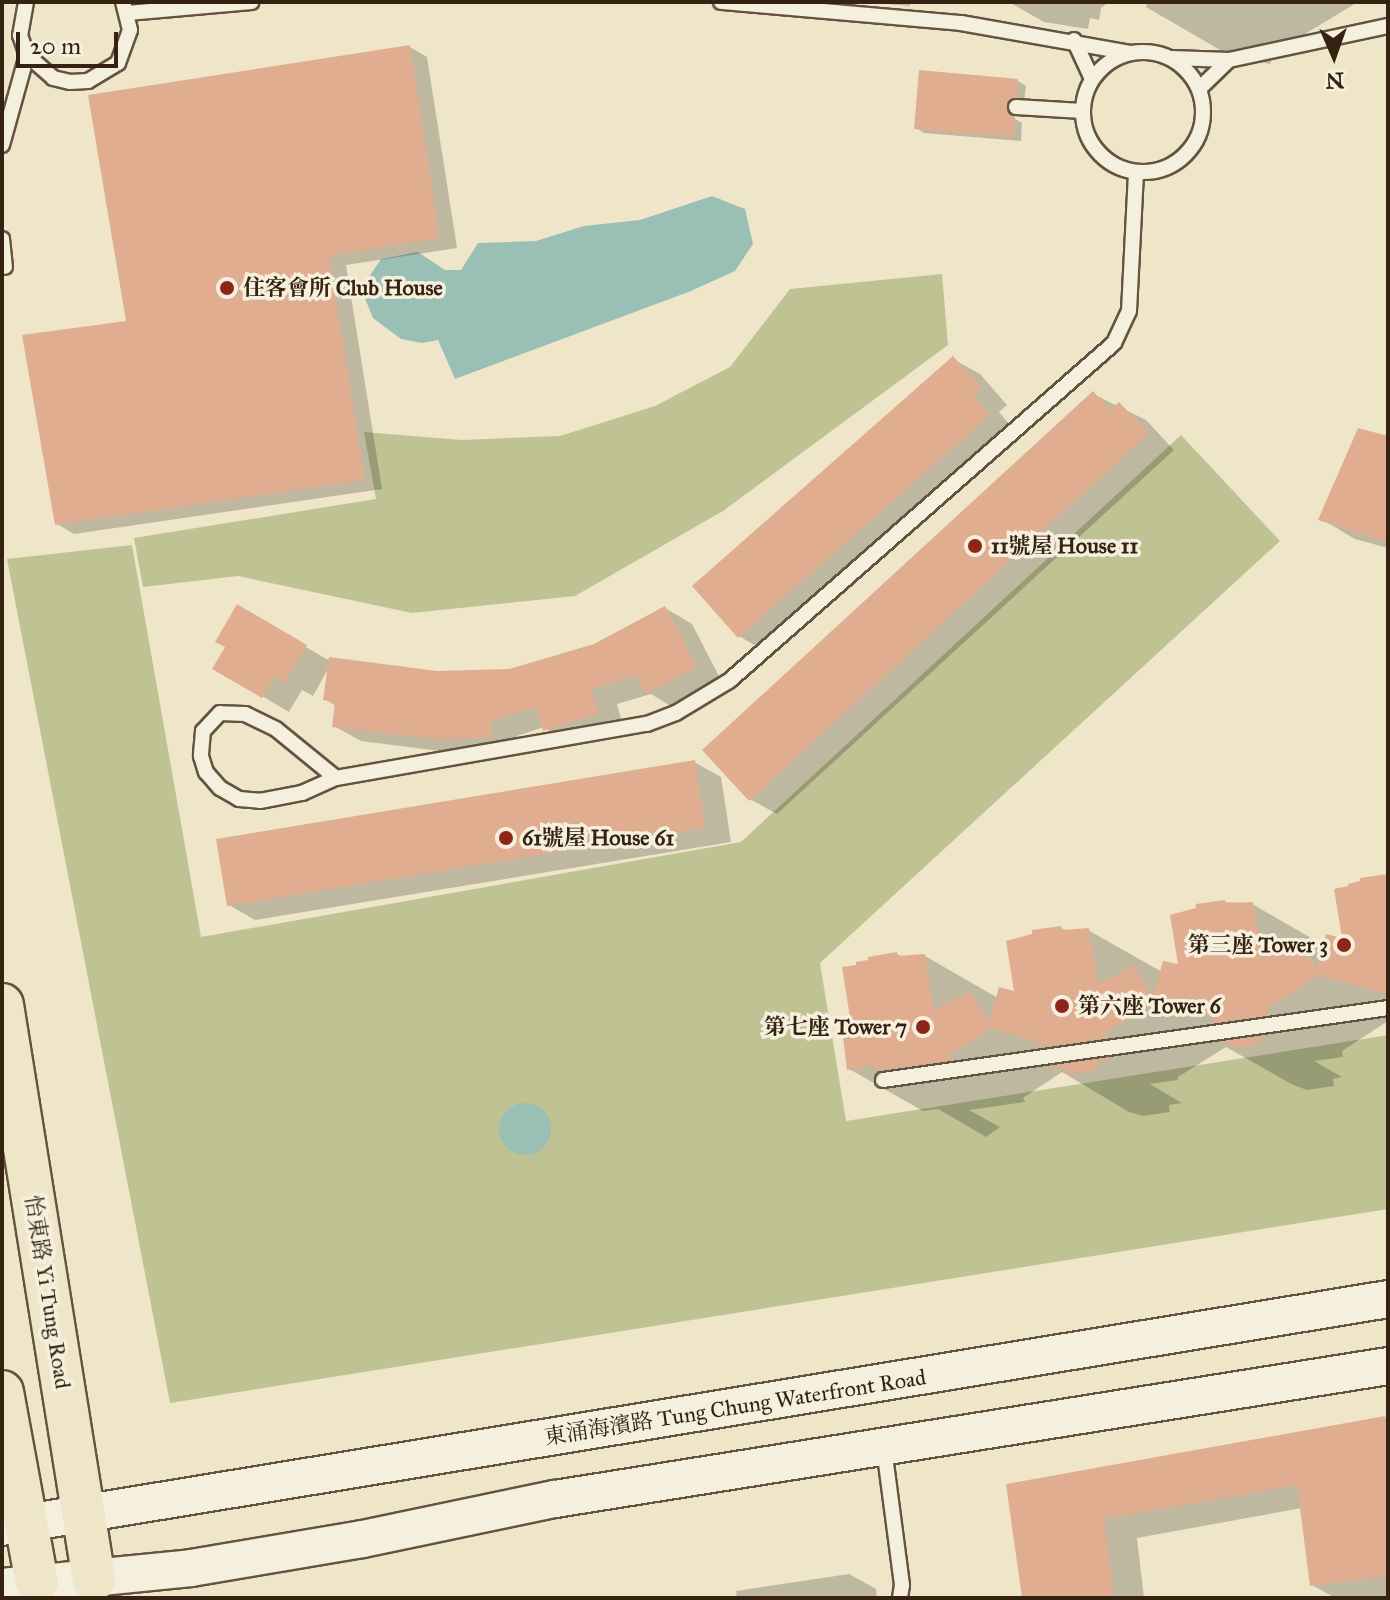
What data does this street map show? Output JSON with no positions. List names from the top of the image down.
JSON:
{
  "streets": {
    "main road": ["怡東路 Yi Tung Road", "東涌海濱路 Tung Chung Waterfront Road"]
  },
  "crossings": [
    ["怡東路 Yi Tung Road", "東涌海濱路 Tung Chung Waterfront Road"]
  ],
  "places": [
    "住客會所 Club House",
    "11號屋 House 11",
    "61號屋 House 61",
    "第三座 Tower 3",
    "第六座 Tower 6",
    "第七座 Tower 7"
  ],
  "scale_bar": "20 m",
  "north": "bottom"
}
